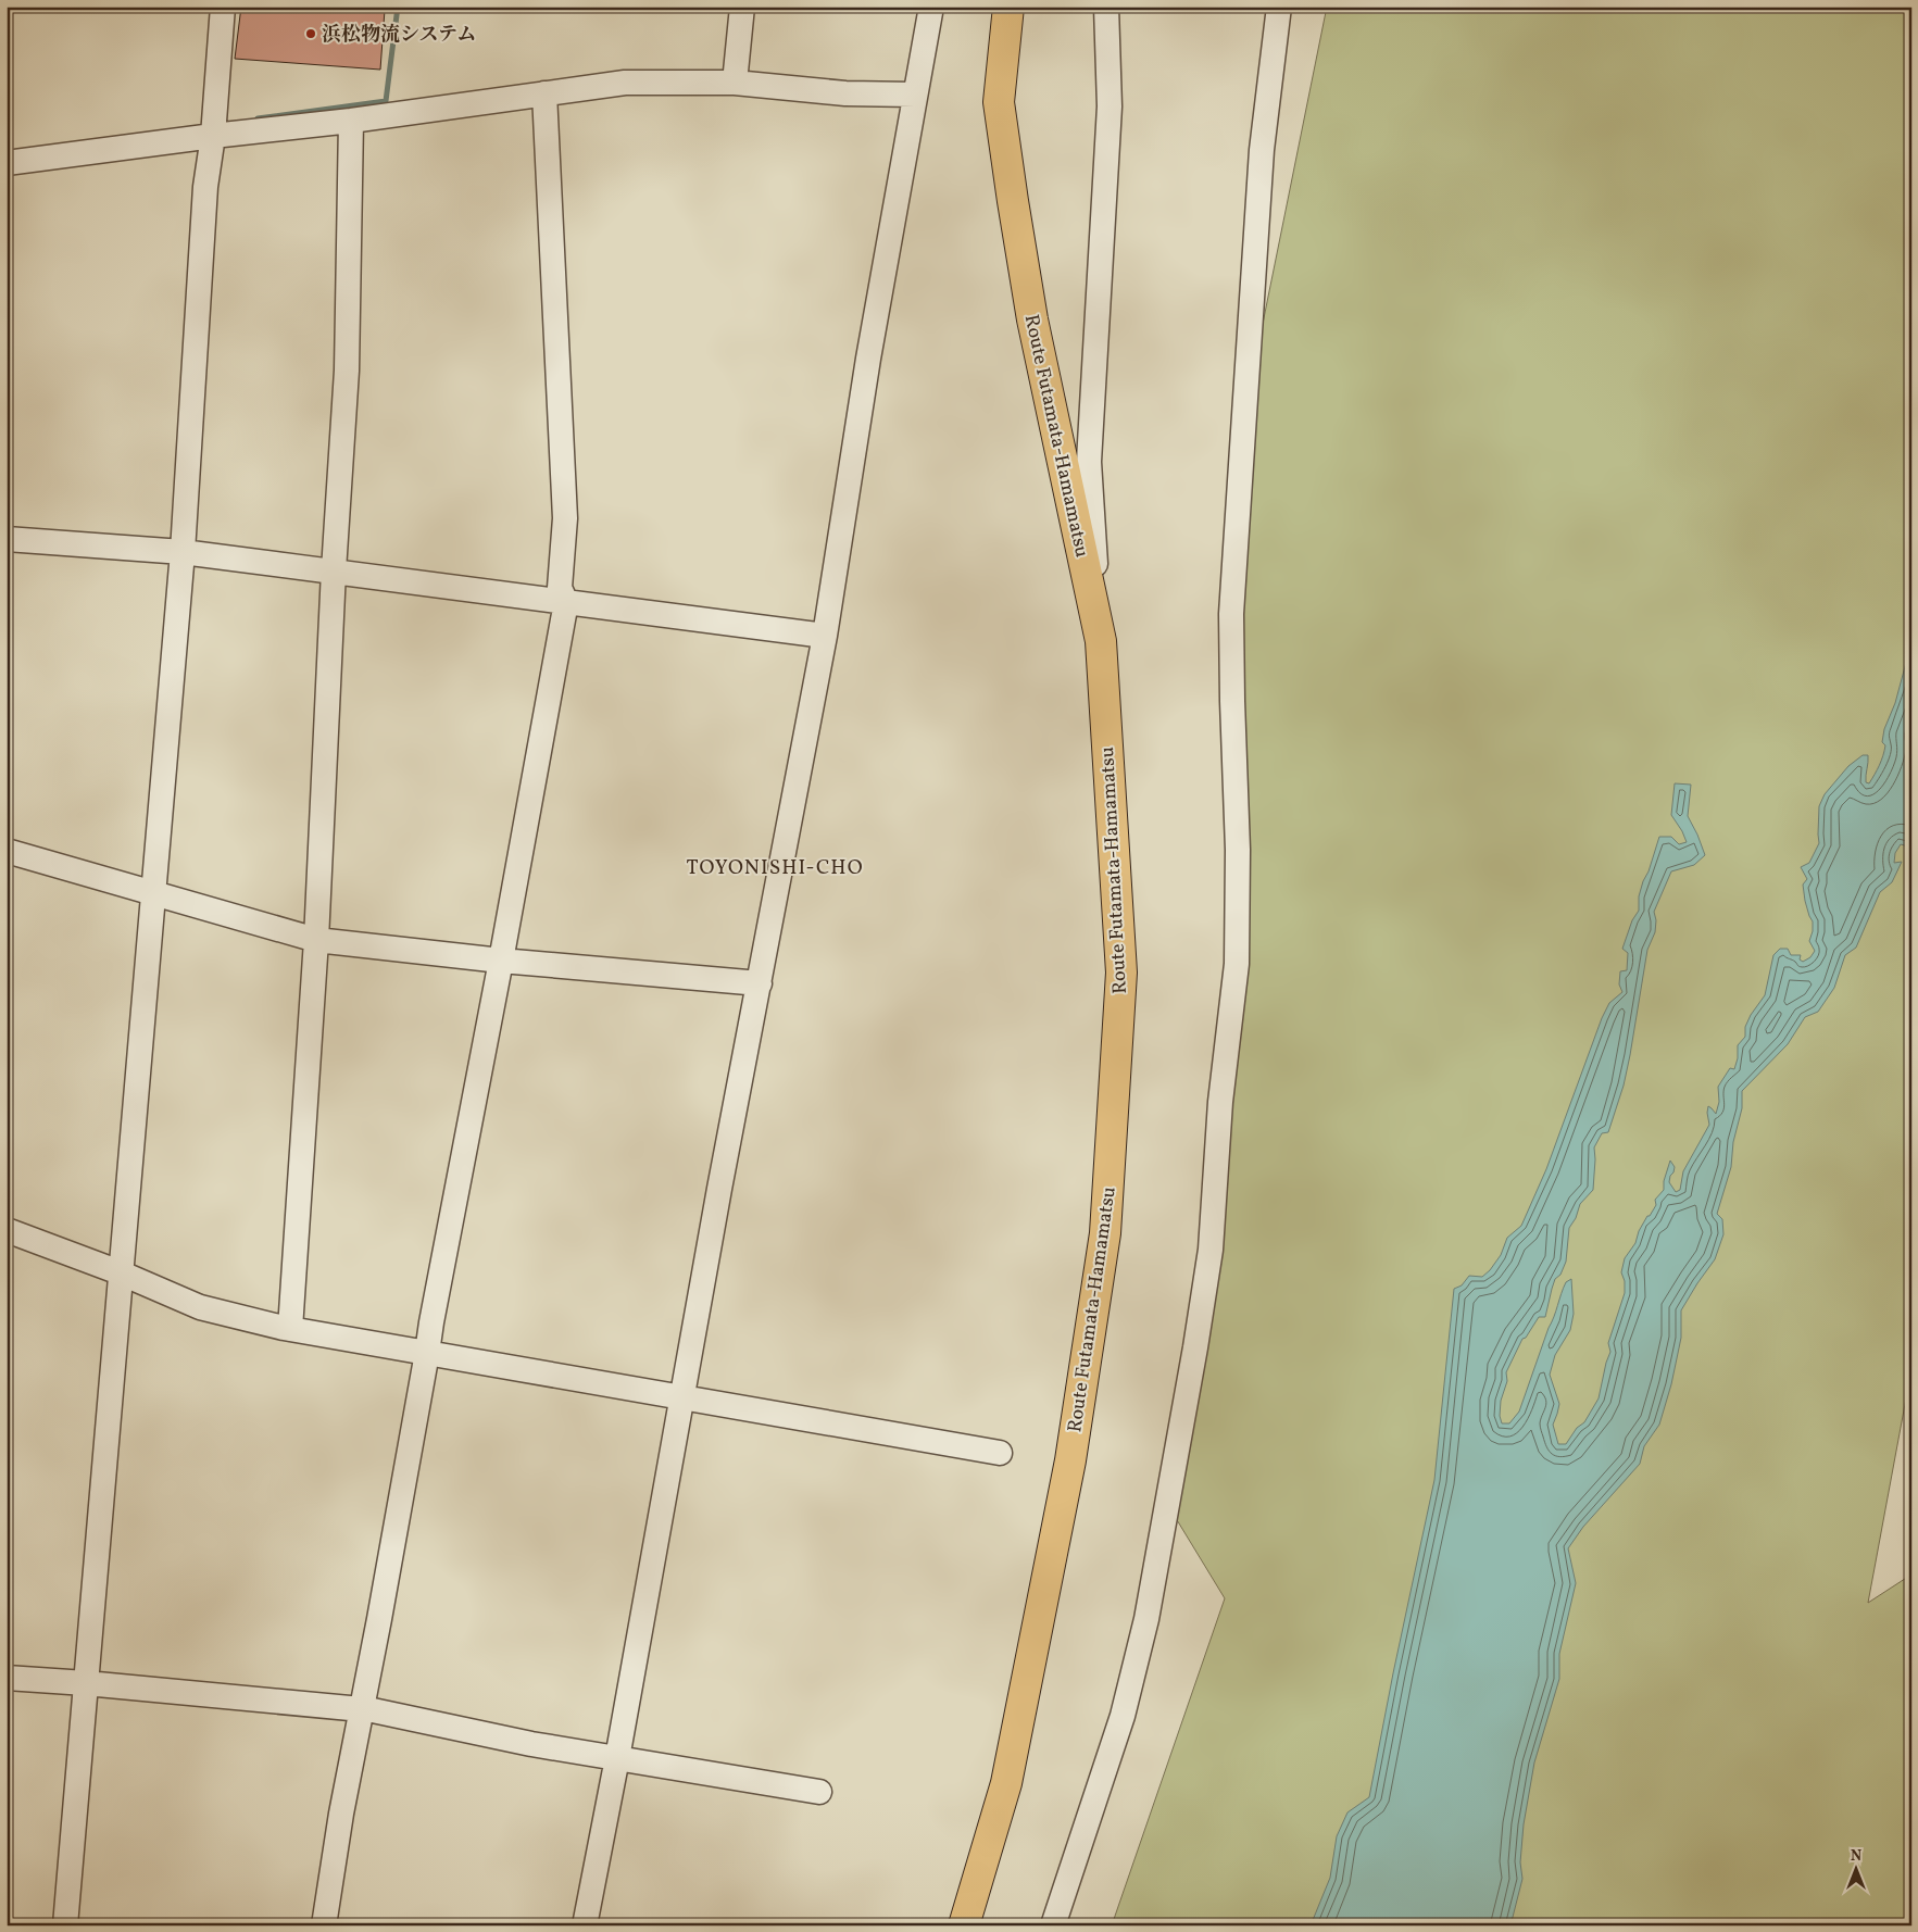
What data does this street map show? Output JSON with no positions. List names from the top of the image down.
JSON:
{
  "streets": {
    "main road": ["Route Futamata-Hamamatsu"]
  },
  "districts": ["TOYONISHI-CHO"],
  "places": ["浜松物流システム"],
  "north": "top"
}
